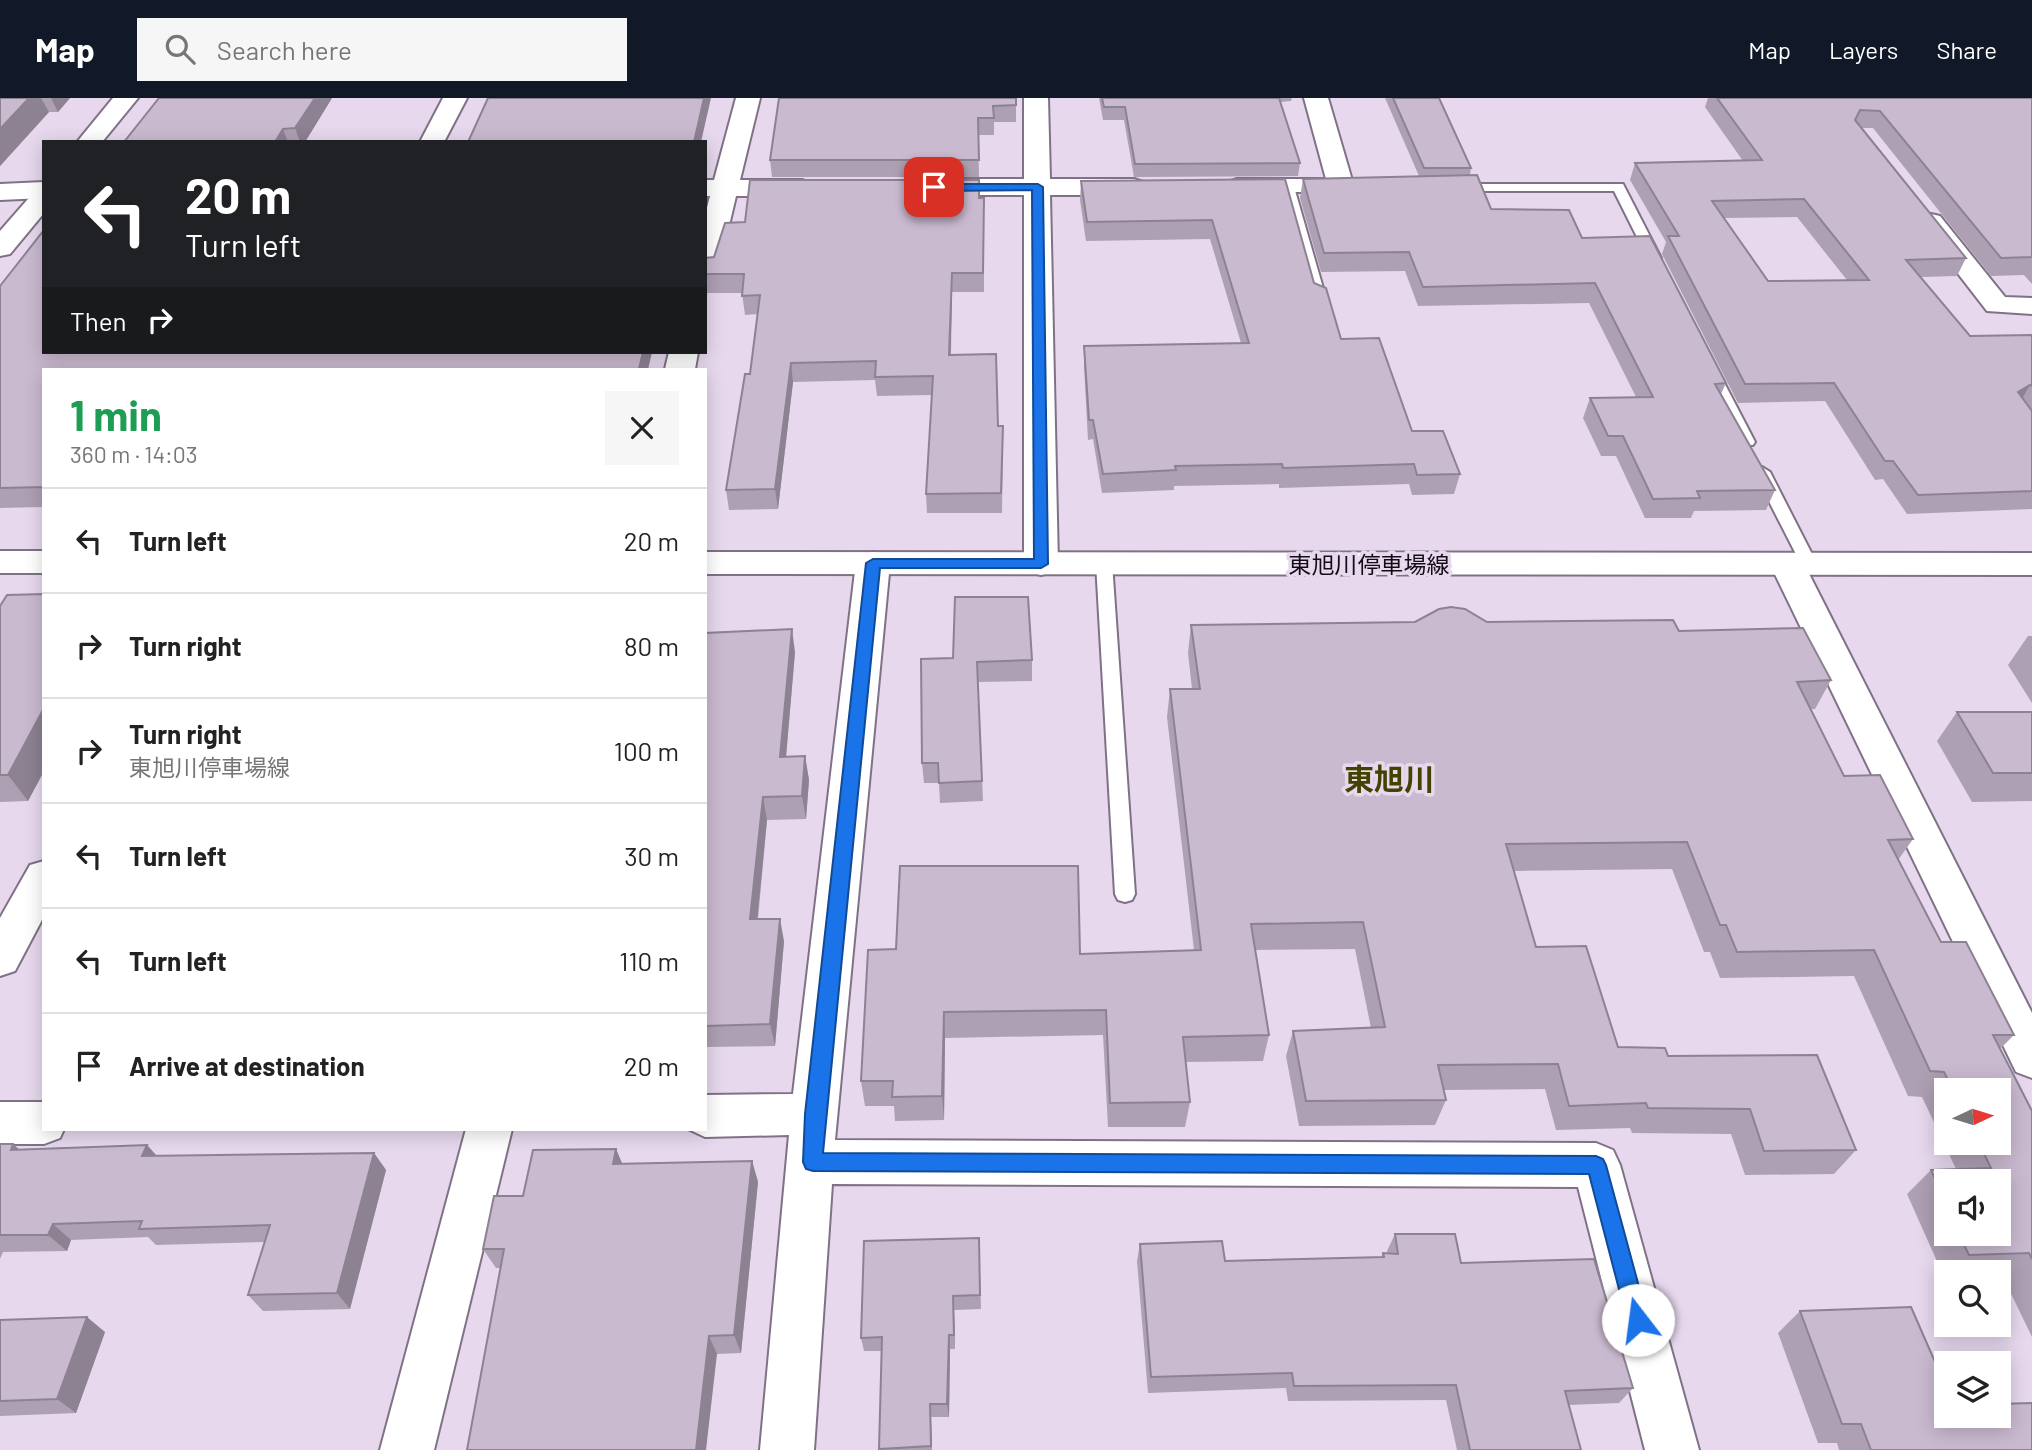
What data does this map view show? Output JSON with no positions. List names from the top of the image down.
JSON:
{
  "streets": {
    "street": ["東旭川停車場線"]
  },
  "districts": ["東旭川"],
  "north": "right",
  "page": {
    "header": "Map",
    "search": "Search here",
    "nav": ["Map", "Layers", "Share"],
    "turn": ["20 m", "Turn left"],
    "then": "Then",
    "heading": ["1 min", "360 m · 14:03"],
    "list": [
      {
        "name": "Turn left",
        "value": "20 m"
      },
      {
        "name": "Turn right",
        "value": "80 m"
      },
      {
        "name": "Turn right",
        "note": "東旭川停車場線",
        "value": "100 m"
      },
      {
        "name": "Turn left",
        "value": "30 m"
      },
      {
        "name": "Turn left",
        "value": "110 m"
      },
      {
        "name": "Arrive at destination",
        "value": "20 m"
      }
    ]
  }
}
